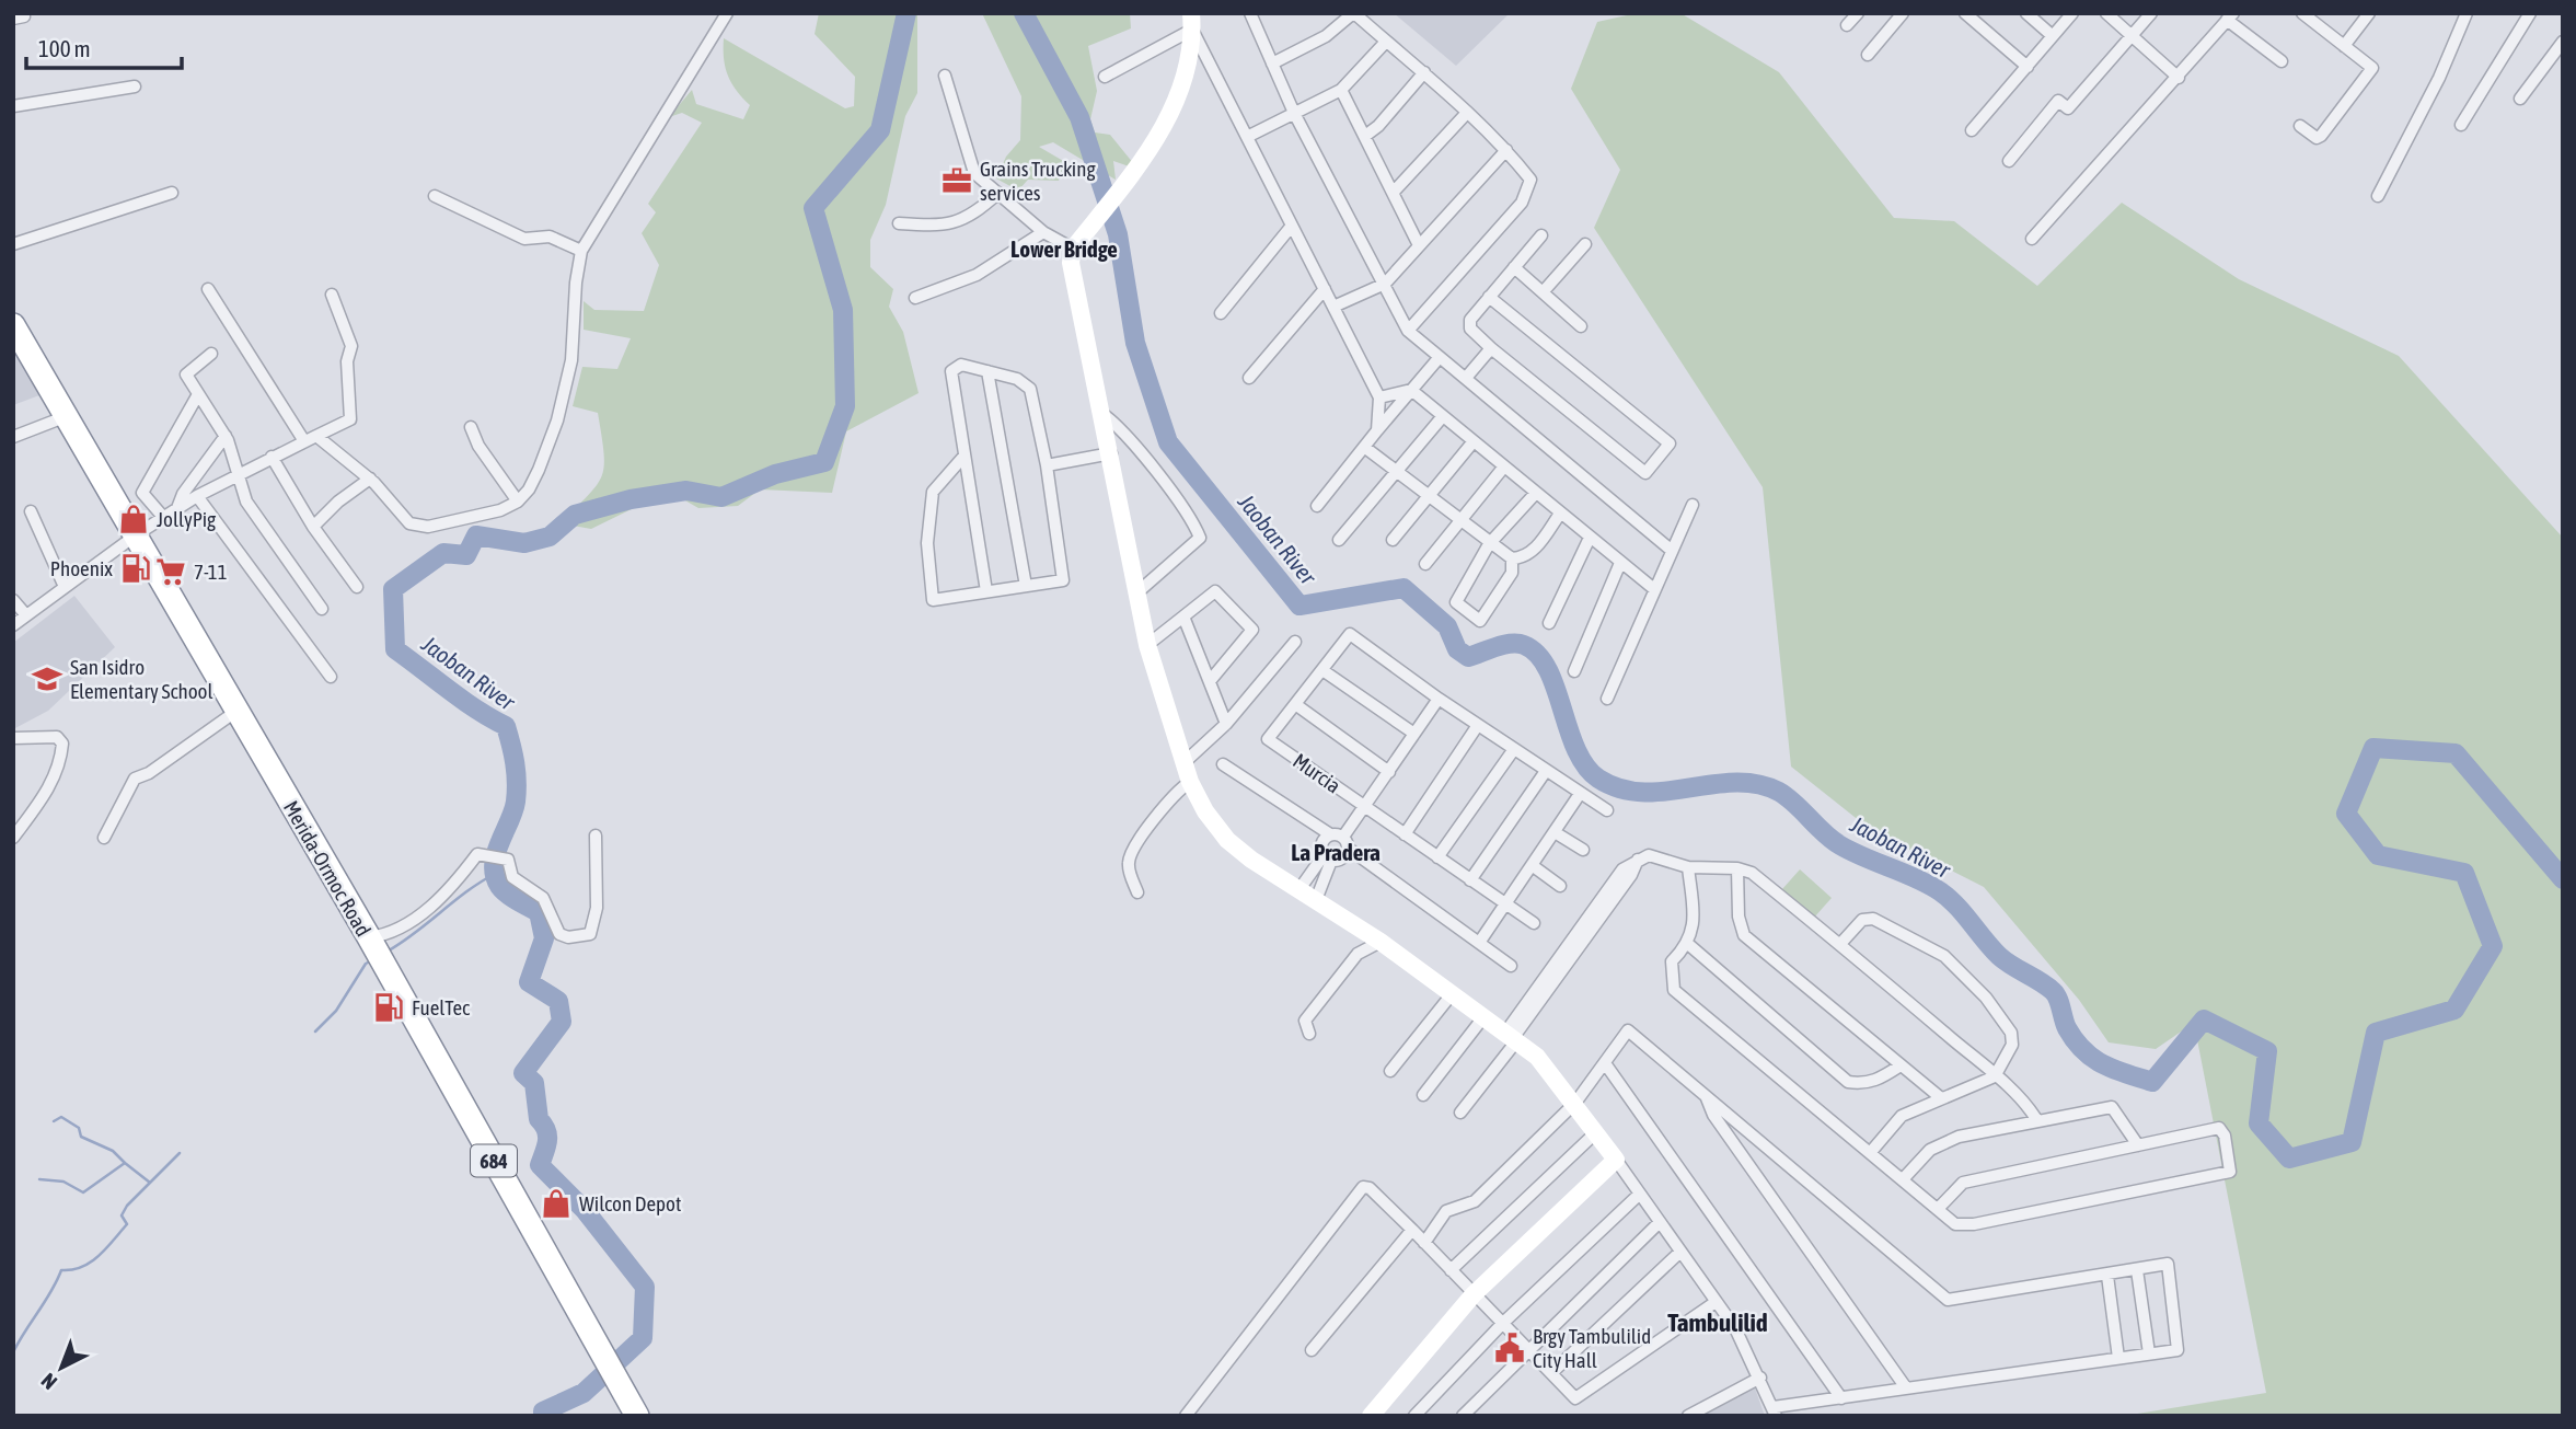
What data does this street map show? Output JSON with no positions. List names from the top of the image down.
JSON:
{
  "streets": {
    "highway": ["Merida-Ormoc Road", "684"],
    "street": ["Murcia"]
  },
  "districts": ["Lower Bridge", "La Pradera", "Tambulilid"],
  "water": ["Jaoban River"],
  "places": {
    "office": ["Grains Trucking services"],
    "shop": ["JollyPig", "Wilcon Depot"],
    "fuel station": ["Phoenix", "FuelTec"],
    "supermarket": ["7-11"],
    "school or university": ["San Isidro Elementary School"],
    "public building": ["Brgy Tambulilid City Hall"]
  },
  "scale_bar": "100 m",
  "north": "bottom left"
}
